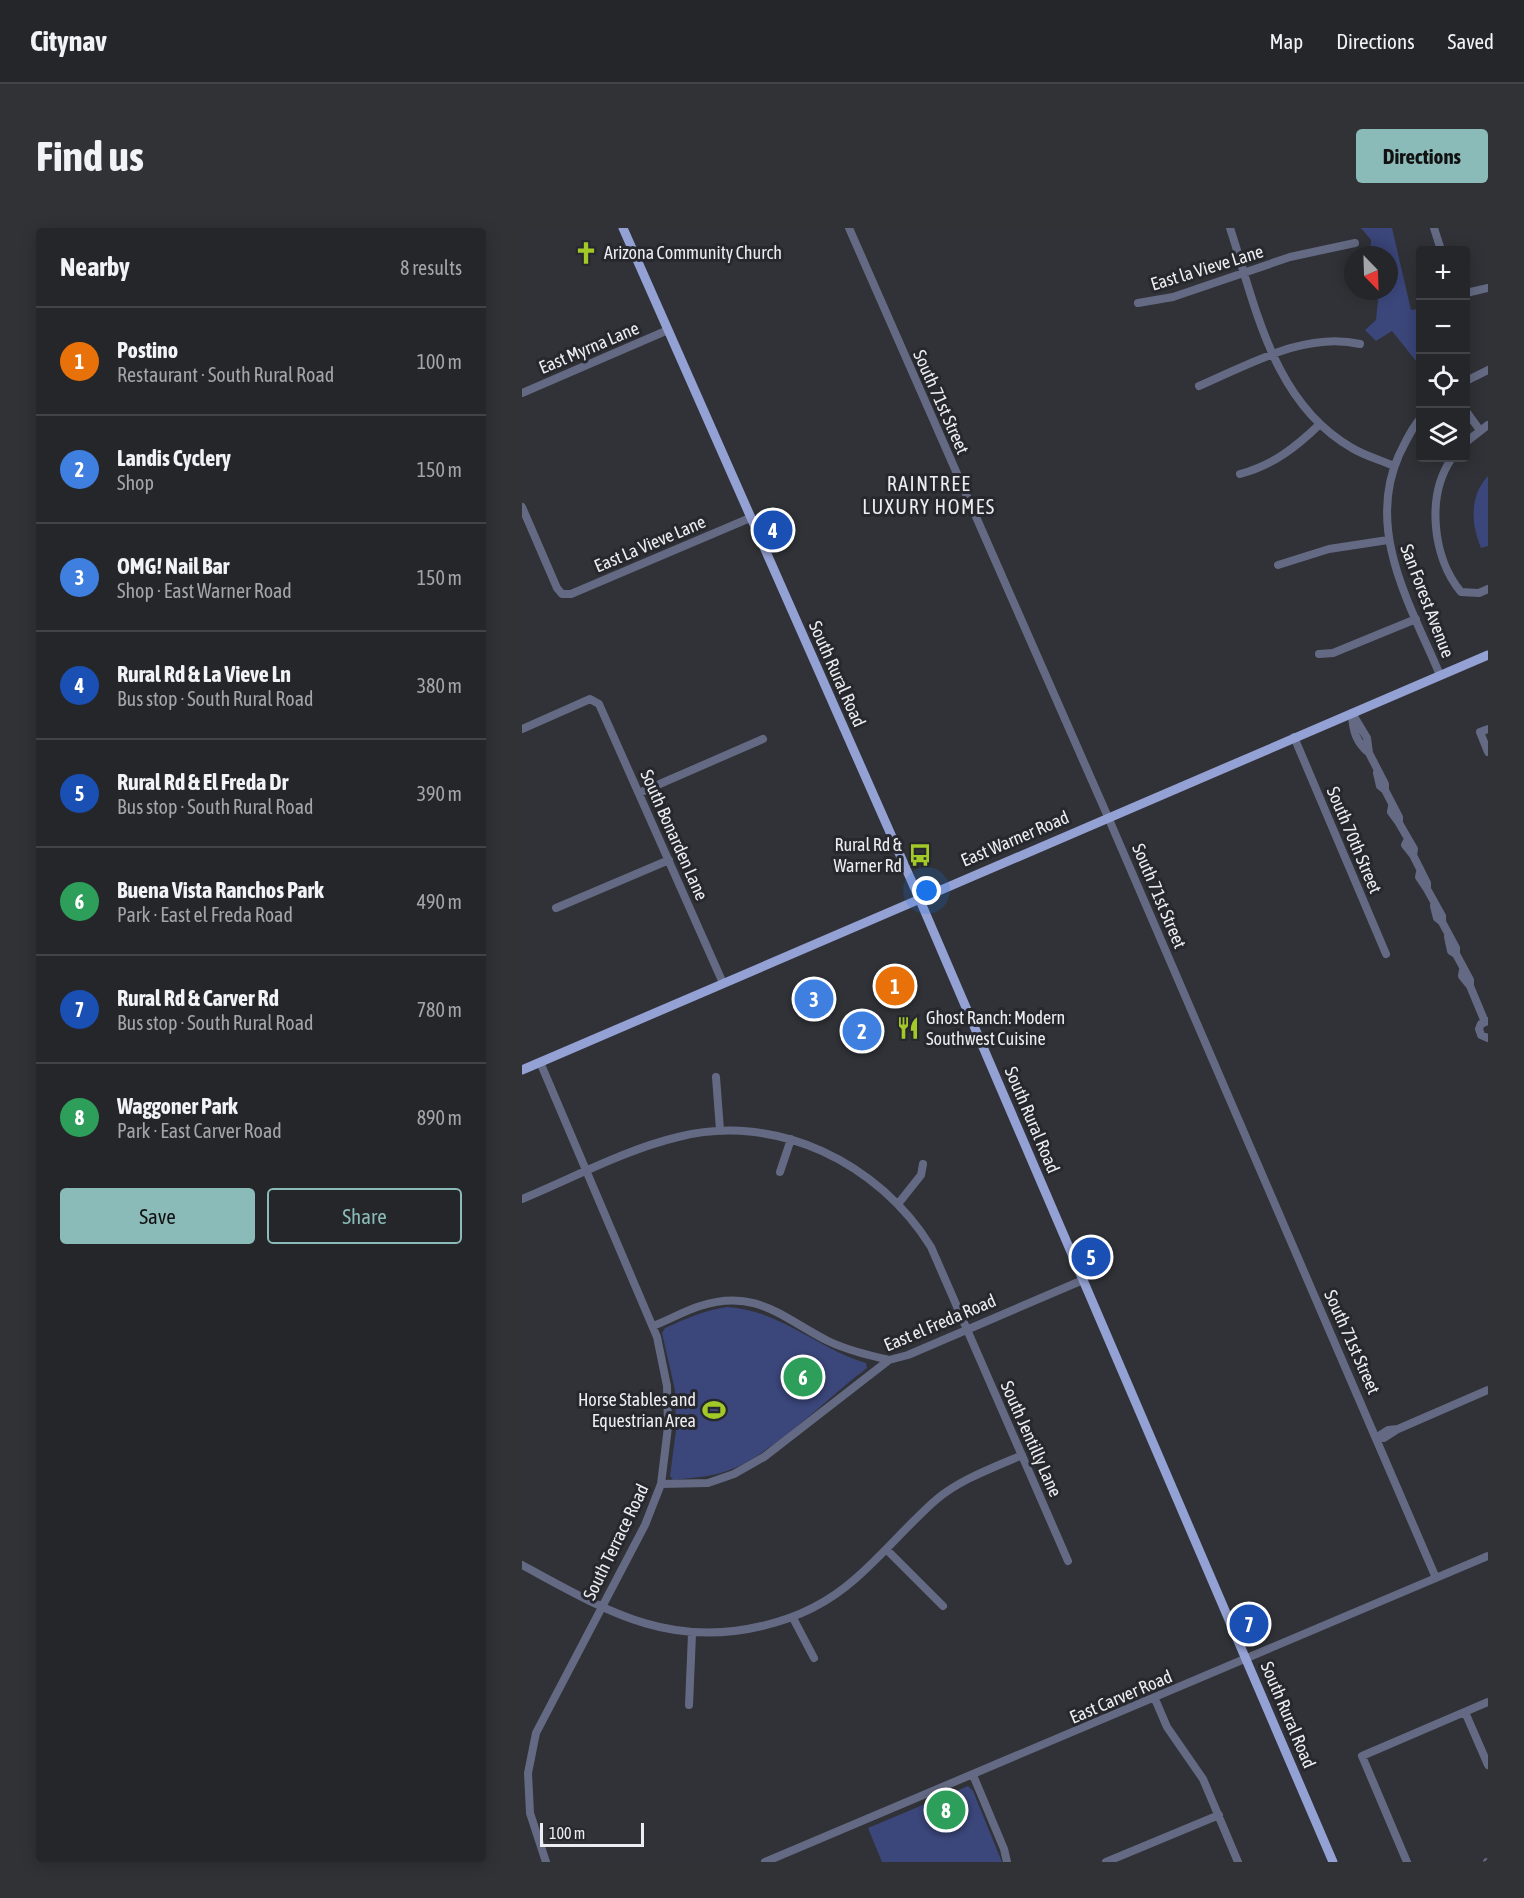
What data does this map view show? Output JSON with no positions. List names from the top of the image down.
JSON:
{
  "streets": {
    "main road": ["South Rural Road", "East Warner Road"],
    "street": [
      "East la Vieve Lane",
      "East Myrna Lane",
      "South 71st Street",
      "East La Vieve Lane",
      "San Forest Avenue",
      "South Bonarden Lane",
      "South 70th Street",
      "East el Freda Road",
      "South Jentilly Lane",
      "South Terrace Road",
      "East Carver Road"
    ]
  },
  "crossings": [
    ["East Myrna Lane", "South Rural Road"],
    ["South 71st Street", "East Warner Road"],
    ["South 71st Street", "East Carver Road"],
    ["East La Vieve Lane", "South Rural Road"],
    ["San Forest Avenue", "East Warner Road"],
    ["South Rural Road", "East Warner Road"],
    ["South Rural Road", "East el Freda Road"],
    ["South Rural Road", "East Carver Road"],
    ["South Bonarden Lane", "East Warner Road"],
    ["East Warner Road", "South 70th Street"],
    ["East Warner Road", "South Terrace Road"],
    ["East el Freda Road", "South Jentilly Lane"],
    ["East el Freda Road", "South Terrace Road"],
    ["South Jentilly Lane", "South Terrace Road"]
  ],
  "districts": ["RAINTREE LUXURY HOMES"],
  "places": {
    "church": ["Arizona Community Church"],
    "bus stop": ["Rural Rd & Warner Rd"],
    "restaurant": ["Ghost Ranch: Modern Southwest Cuisine"],
    "sports": ["Horse Stables and Equestrian Area"]
  },
  "scale_bar": "100 m",
  "north": "bottom right",
  "page": {
    "header": "Citynav",
    "nav": ["Map", "Directions", "Saved"],
    "buttons": [
      "Directions",
      ["Save", "Share"]
    ],
    "title": "Find us",
    "heading": ["Nearby", "8 results"],
    "map_buttons": ["+", "−"],
    "list": [
      {
        "mark": "1",
        "name": "Postino",
        "note": "Restaurant · South Rural Road",
        "value": "100 m"
      },
      {
        "mark": "2",
        "name": "Landis Cyclery",
        "note": "Shop",
        "value": "150 m"
      },
      {
        "mark": "3",
        "name": "OMG! Nail Bar",
        "note": "Shop · East Warner Road",
        "value": "150 m"
      },
      {
        "mark": "4",
        "name": "Rural Rd & La Vieve Ln",
        "note": "Bus stop · South Rural Road",
        "value": "380 m"
      },
      {
        "mark": "5",
        "name": "Rural Rd & El Freda Dr",
        "note": "Bus stop · South Rural Road",
        "value": "390 m"
      },
      {
        "mark": "6",
        "name": "Buena Vista Ranchos Park",
        "note": "Park · East el Freda Road",
        "value": "490 m"
      },
      {
        "mark": "7",
        "name": "Rural Rd & Carver Rd",
        "note": "Bus stop · South Rural Road",
        "value": "780 m"
      },
      {
        "mark": "8",
        "name": "Waggoner Park",
        "note": "Park · East Carver Road",
        "value": "890 m"
      }
    ],
    "pins": [
      "4",
      "1",
      "3",
      "2",
      "5",
      "6",
      "7",
      "8"
    ],
    "scale": "100 m"
  }
}
